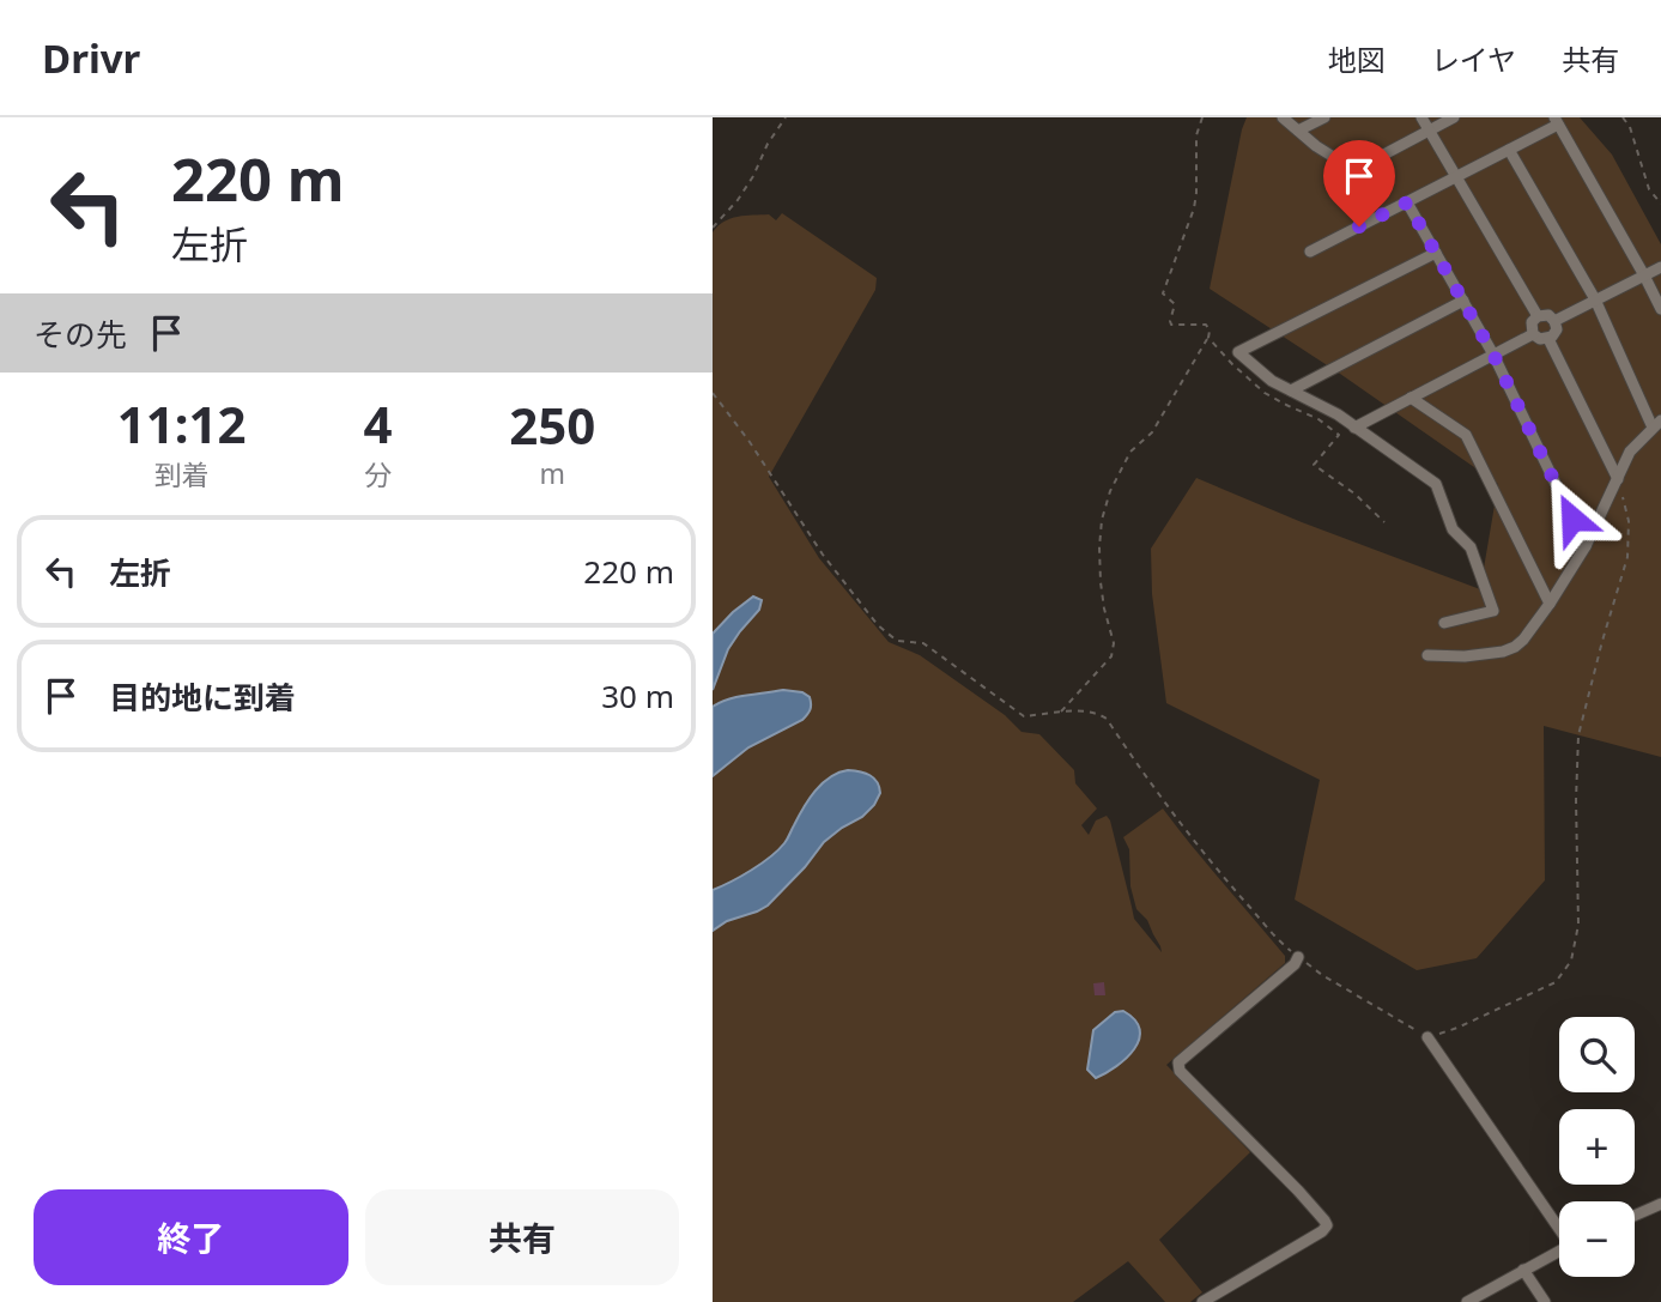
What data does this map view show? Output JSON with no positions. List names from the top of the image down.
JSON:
{
  "page": {
    "header": "Drivr",
    "nav": ["地図", "レイヤ", "共有"],
    "turn": ["220 m", "左折"],
    "then": "その先",
    "eta": [
      "11:12",
      "到着",
      "4",
      "分",
      "250",
      "m"
    ],
    "list": [
      {
        "name": "左折",
        "value": "220 m"
      },
      {
        "name": "目的地に到着",
        "value": "30 m"
      }
    ],
    "map_buttons": ["+", "−"],
    "buttons": ["終了", "共有"]
  }
}
